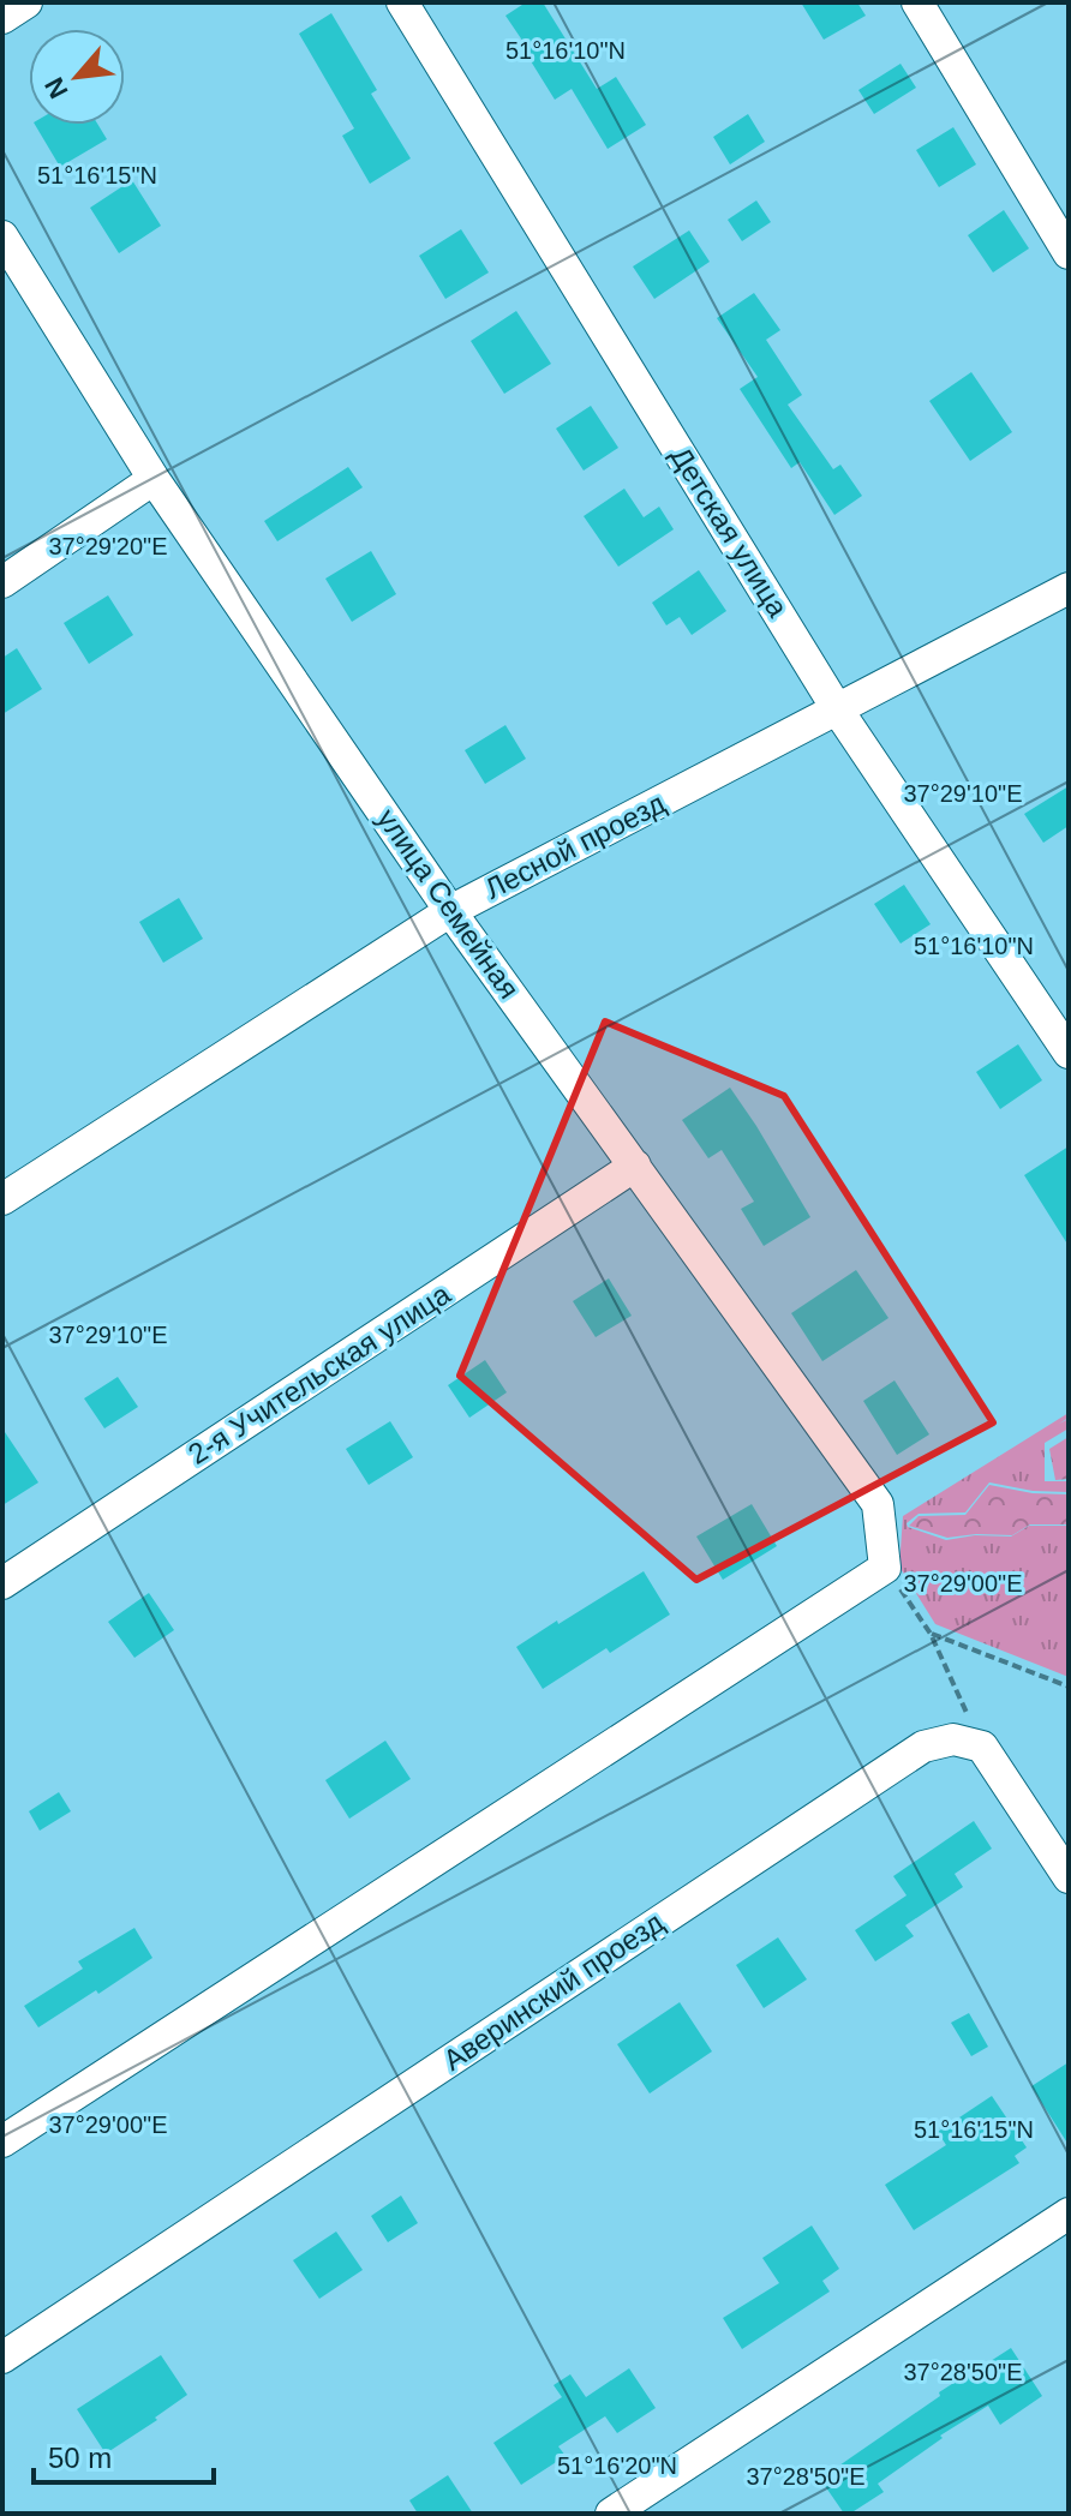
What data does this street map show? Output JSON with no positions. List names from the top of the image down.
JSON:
{
  "streets": {
    "street": [
      "Детская улица",
      "Лесной проезд",
      "улица Семейная",
      "2-я Учительская улица",
      "Аверинский проезд"
    ]
  },
  "crossings": [
    ["Детская улица", "Лесной проезд"],
    ["Лесной проезд", "улица Семейная"],
    ["улица Семейная", "2-я Учительская улица"]
  ],
  "scale_bar": "50 m",
  "north": "bottom left",
  "coordinates": [
    "51°16'10\"N",
    "51°16'15\"N",
    "37°29'20\"E",
    "37°29'10\"E",
    "37°29'00\"E",
    "37°28'50\"E",
    "51°16'20\"N"
  ]
}
